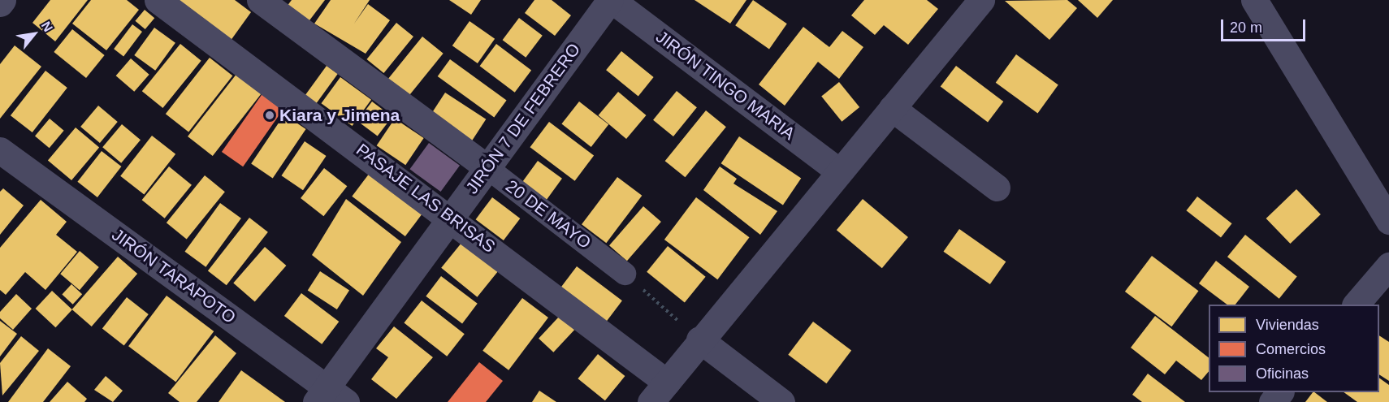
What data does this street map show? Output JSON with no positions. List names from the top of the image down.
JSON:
{
  "streets": {
    "street": [
      "JIRÓN TINGO MARIA",
      "JIRÓN 7 DE FEBRERO",
      "PASAJE LAS BRISAS",
      "20 DE MAYO",
      "JIRÓN TARAPOTO"
    ]
  },
  "crossings": [
    ["JIRÓN TINGO MARIA", "JIRÓN 7 DE FEBRERO"],
    ["JIRÓN 7 DE FEBRERO", "PASAJE LAS BRISAS"],
    ["JIRÓN 7 DE FEBRERO", "20 DE MAYO"],
    ["JIRÓN 7 DE FEBRERO", "JIRÓN TARAPOTO"]
  ],
  "places": ["Kiara y Jimena"],
  "legend": ["Viviendas", "Comercios", "Oficinas"],
  "scale_bar": "20 m",
  "north": "top right"
}
